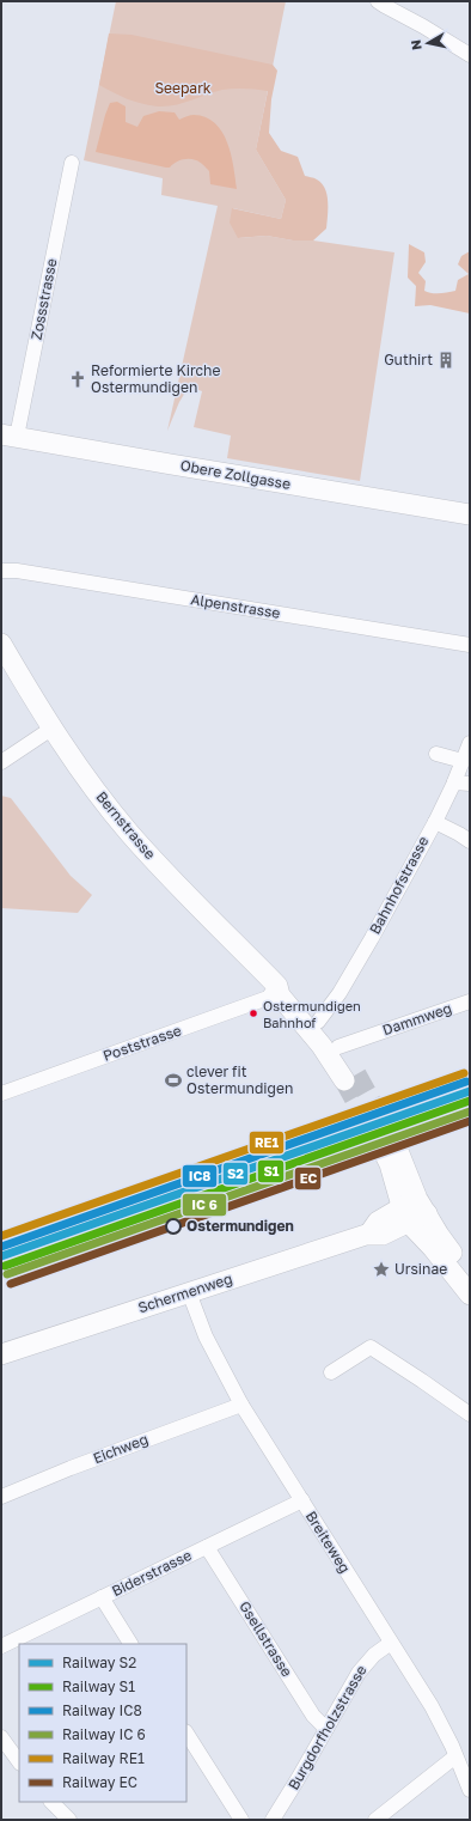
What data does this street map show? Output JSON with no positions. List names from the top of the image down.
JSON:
{
  "streets": {
    "street": [
      "Zossstrasse",
      "Obere Zollgasse",
      "Alpenstrasse",
      "Bernstrasse",
      "Bahnhofstrasse",
      "Dammweg",
      "Poststrasse",
      "Schermenweg",
      "Eichweg",
      "Breiteweg",
      "Biderstrasse",
      "Gsellstrasse",
      "Burgdorfholzstrasse"
    ]
  },
  "crossings": [
    ["Zossstrasse", "Obere Zollgasse"],
    ["Bernstrasse", "Bahnhofstrasse"],
    ["Bernstrasse", "Dammweg"],
    ["Bernstrasse", "Poststrasse"],
    ["Schermenweg", "Breiteweg"],
    ["Eichweg", "Breiteweg"],
    ["Breiteweg", "Biderstrasse"],
    ["Breiteweg", "Burgdorfholzstrasse"],
    ["Biderstrasse", "Gsellstrasse"],
    ["Gsellstrasse", "Burgdorfholzstrasse"]
  ],
  "parks": ["Seepark"],
  "places": {
    "building": ["Guthirt"],
    "church": ["Reformierte Kirche Ostermundigen"],
    "other": ["Ostermundigen Bahnhof", "Ostermundigen"],
    "sports": ["clever fit Ostermundigen"],
    "place": ["Ursinae"]
  },
  "lines": [
    "rail line RE1",
    "rail line IC8",
    "rail line S2",
    "rail line S1",
    "rail line EC"
  ],
  "legend": [
    "Railway S2",
    "Railway S1",
    "Railway IC8",
    "Railway IC 6",
    "Railway RE1",
    "Railway EC"
  ],
  "north": "left"
}
